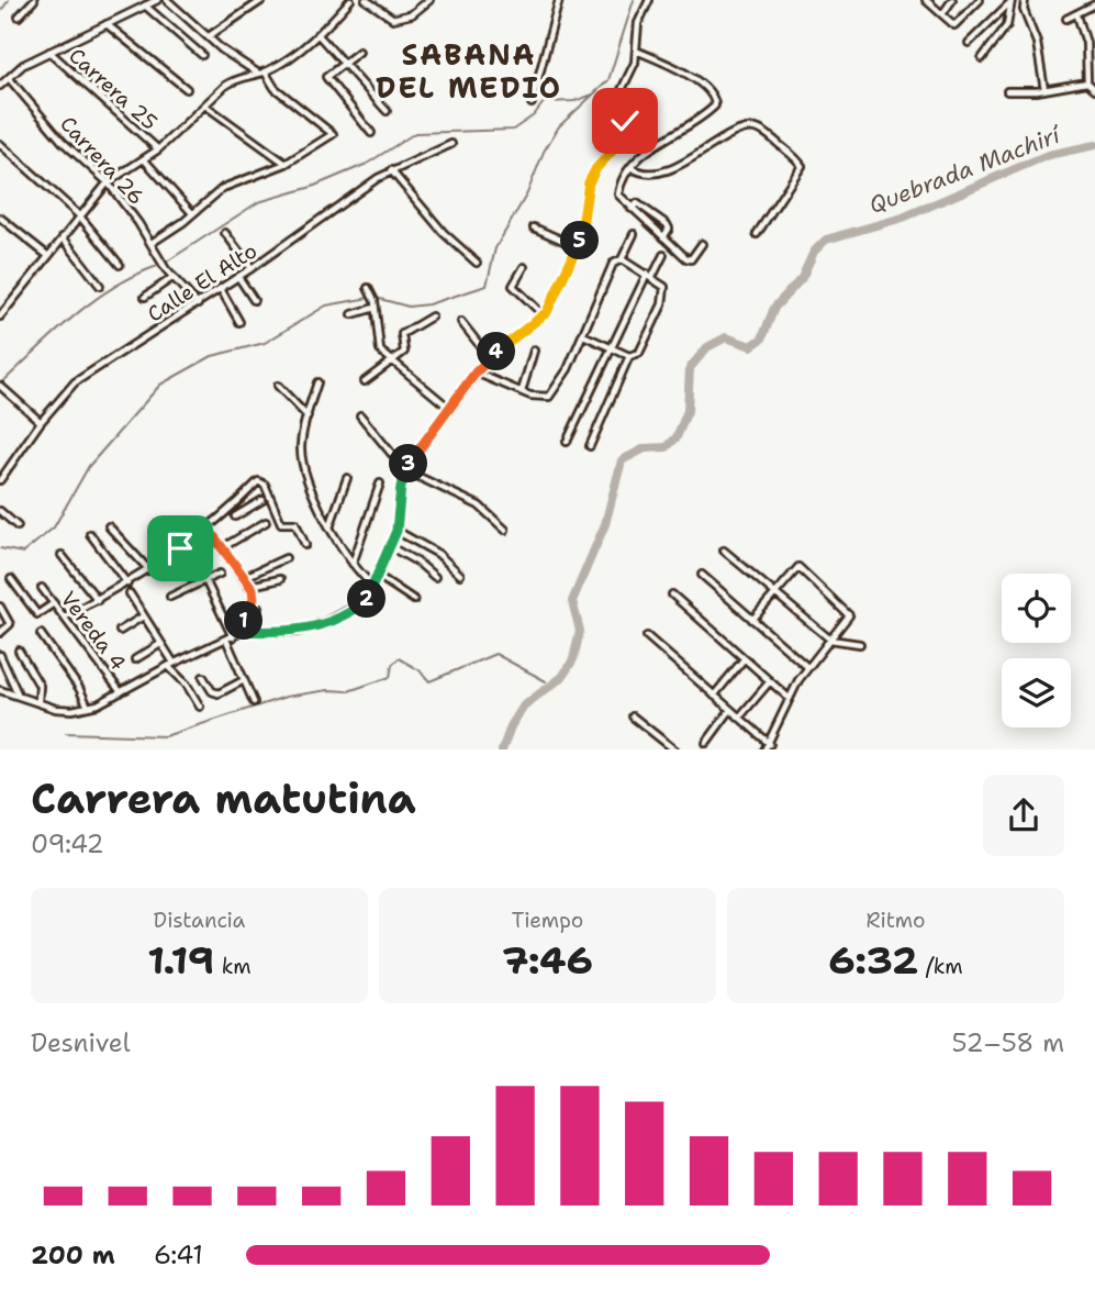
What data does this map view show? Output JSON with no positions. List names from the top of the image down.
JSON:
{
  "streets": {
    "street": [
      "Carrera 25",
      "Carrera 26",
      "Calle El Alto",
      "Vereda 4"
    ]
  },
  "crossings": [
    ["Carrera 26", "Calle El Alto"]
  ],
  "districts": ["SABANA DEL MEDIO"],
  "water": ["Quebrada Machirí"],
  "page": {
    "pins": [
      "5",
      "4",
      "3",
      "2",
      "1"
    ],
    "heading": ["Carrera matutina", "09:42"],
    "stats": [
      ["Distancia", "1.19 km"],
      ["Tiempo", "7:46"],
      ["Ritmo", "6:32 /km"]
    ],
    "chart": ["Desnivel", "52–58 m"],
    "list": [
      {
        "name": "200 m",
        "note": "6:41"
      }
    ]
  }
}
